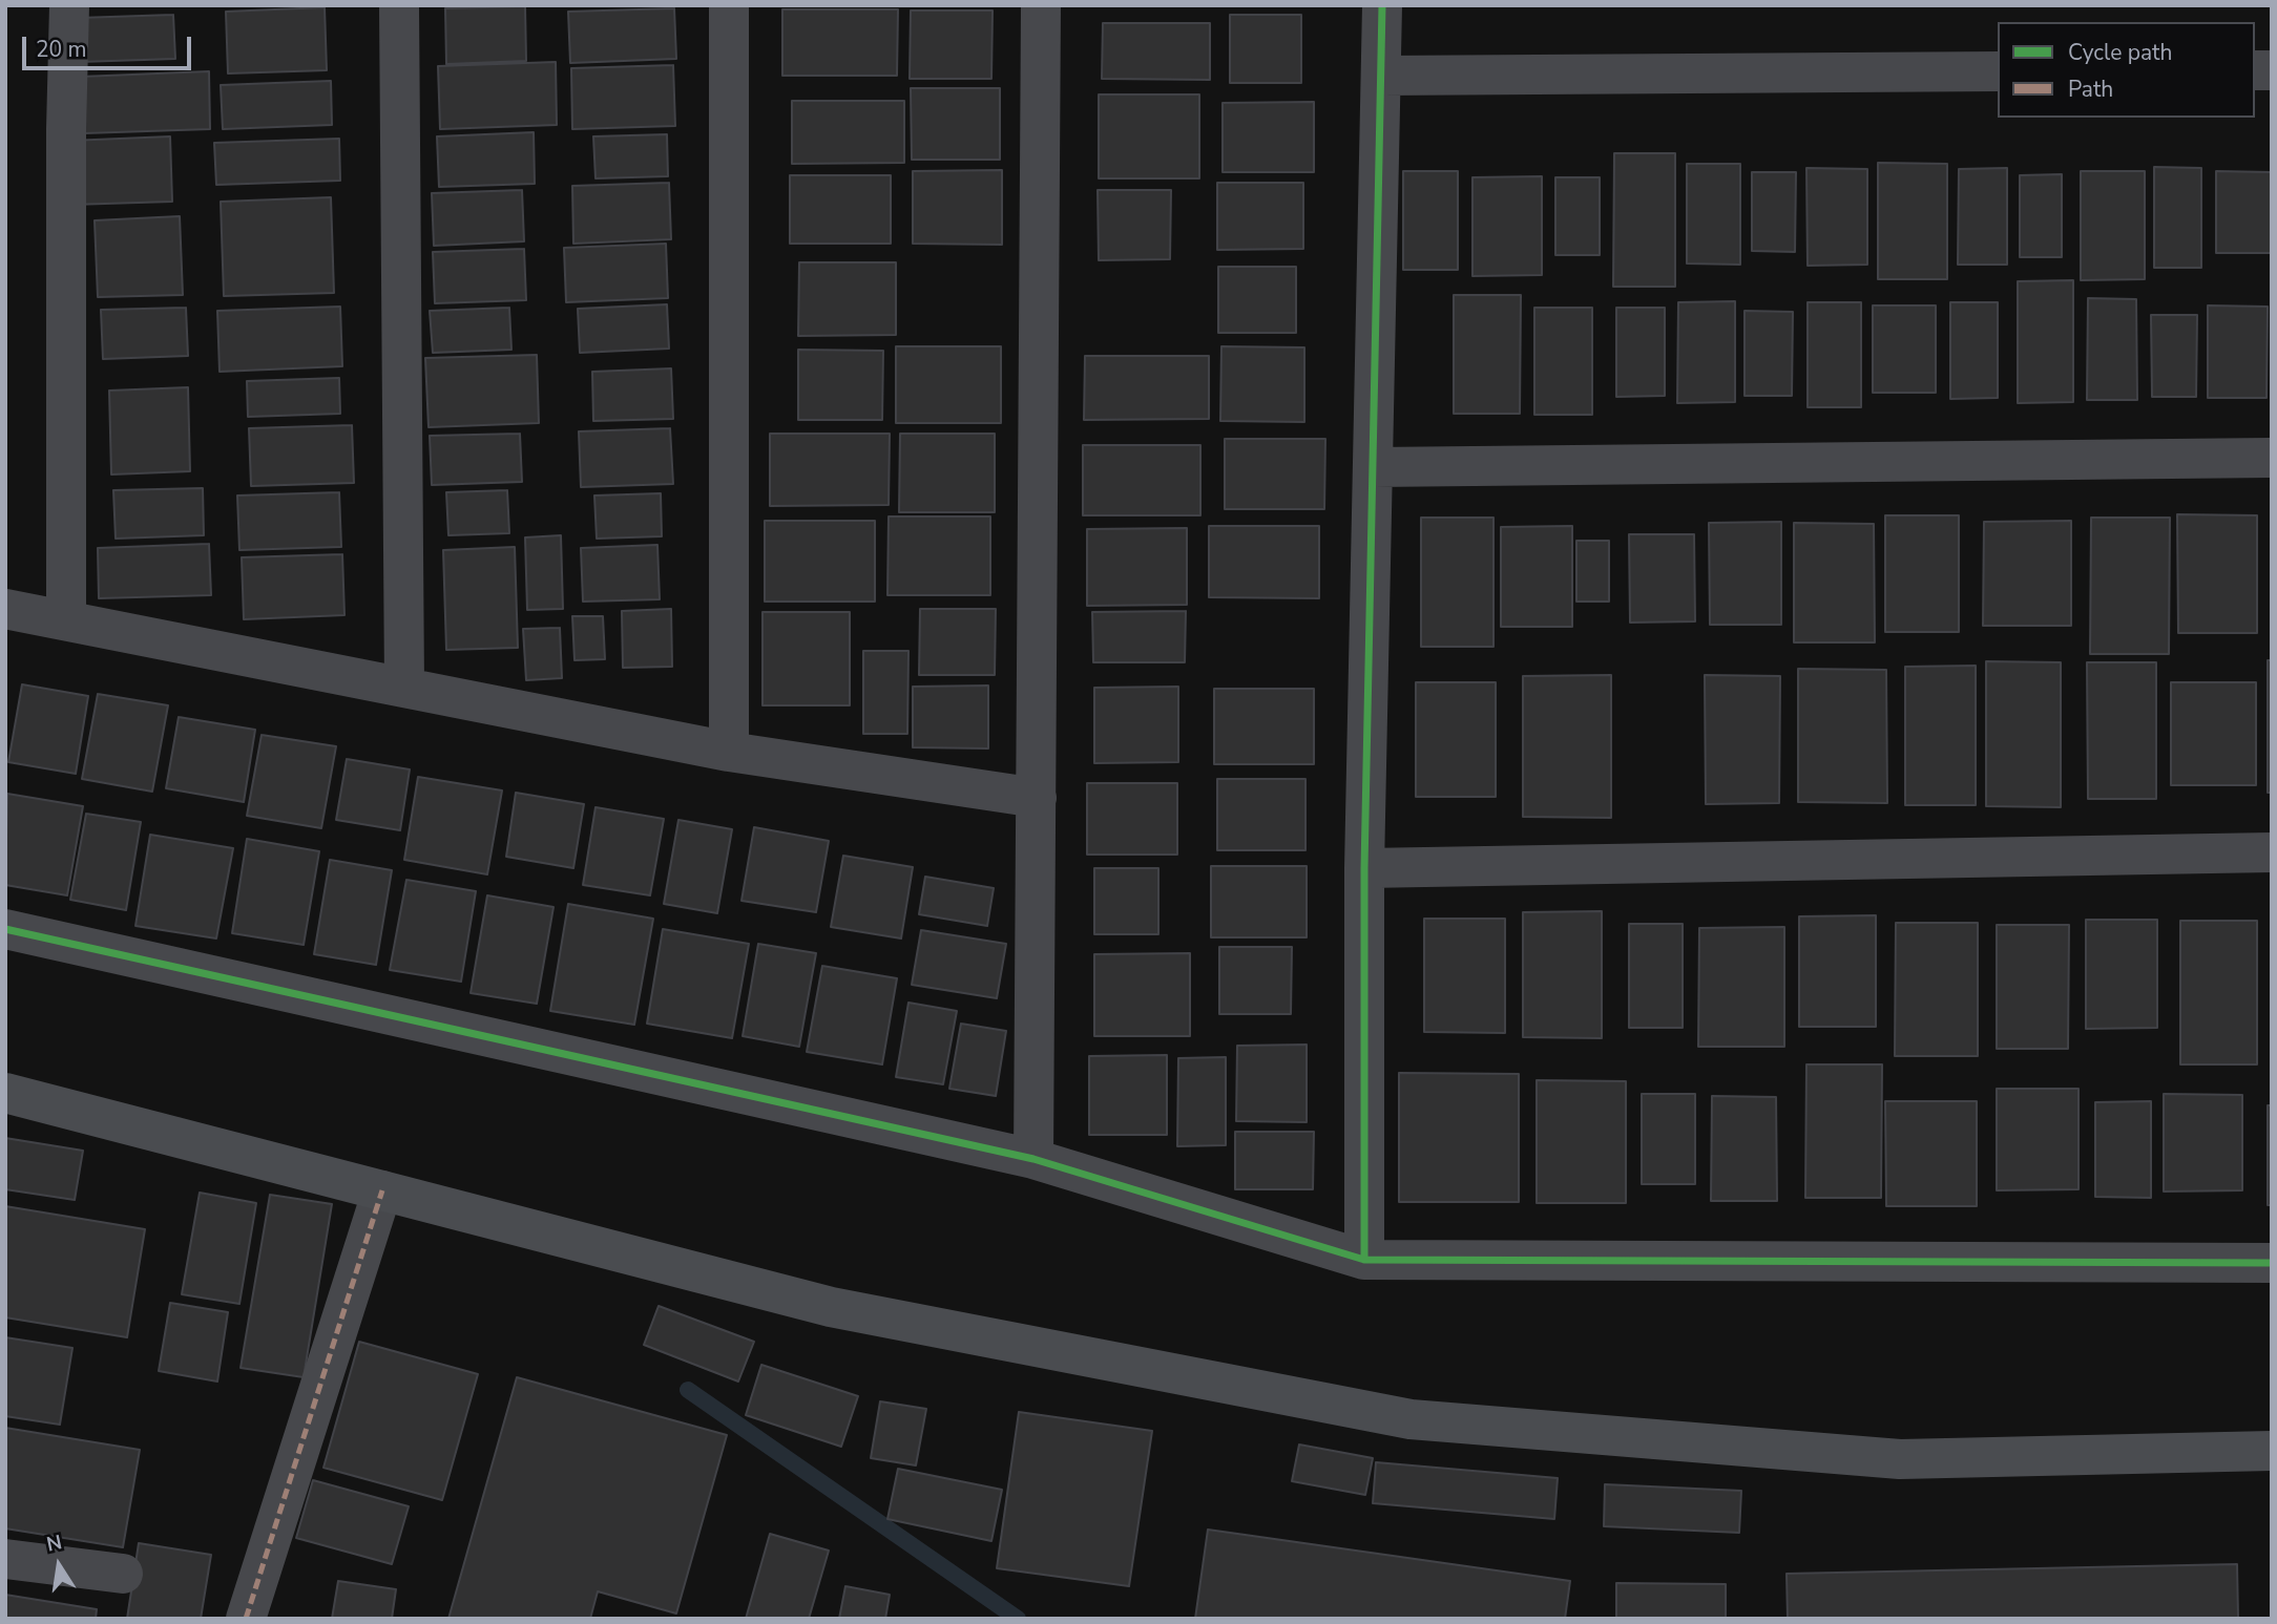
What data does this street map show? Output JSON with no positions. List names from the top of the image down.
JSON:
{
  "legend": ["Cycle path", "Path"],
  "scale_bar": "20 m",
  "north": "top"
}
